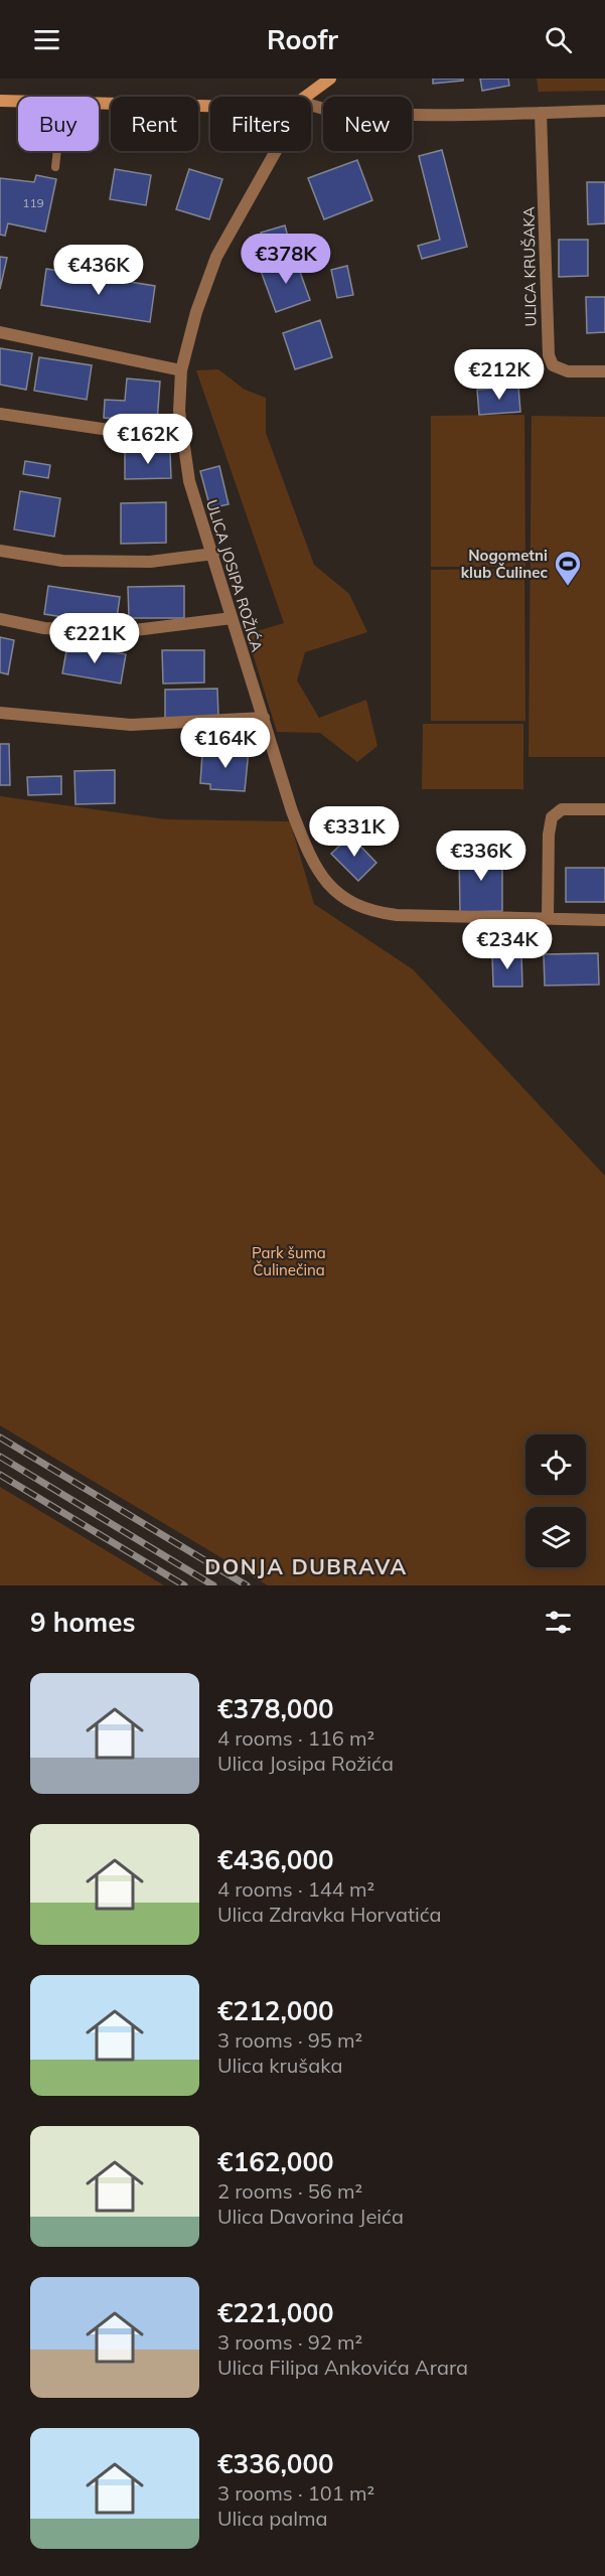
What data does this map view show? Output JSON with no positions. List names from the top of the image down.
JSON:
{
  "streets": {
    "street": ["ULICA KRUŠAKA", "ULICA JOSIPA ROŽIĆA"]
  },
  "districts": ["DONJA DUBRAVA"],
  "parks": ["Park šuma Čulinečina"],
  "places": {
    "sports": ["Nogometni klub Čulinec"]
  },
  "house_numbers": ["119"],
  "page": {
    "header": "Roofr",
    "chip": [
      "Buy",
      "Rent",
      "Filters",
      "New"
    ],
    "price": [
      "€378K",
      "€436K",
      "€212K",
      "€162K",
      "€221K",
      "€164K",
      "€331K",
      "€336K",
      "€234K"
    ],
    "heading": "9 homes",
    "list": [
      {
        "name": "€378,000",
        "note": "4 rooms · 116 m² · Ulica Josipa Rožića"
      },
      {
        "name": "€436,000",
        "note": "4 rooms · 144 m² · Ulica Zdravka Horvatića"
      },
      {
        "name": "€212,000",
        "note": "3 rooms · 95 m² · Ulica krušaka"
      },
      {
        "name": "€162,000",
        "note": "2 rooms · 56 m² · Ulica Davorina Jeića"
      },
      {
        "name": "€221,000",
        "note": "3 rooms · 92 m² · Ulica Filipa Ankovića Arara"
      },
      {
        "name": "€336,000",
        "note": "3 rooms · 101 m² · Ulica palma"
      }
    ]
  }
}
